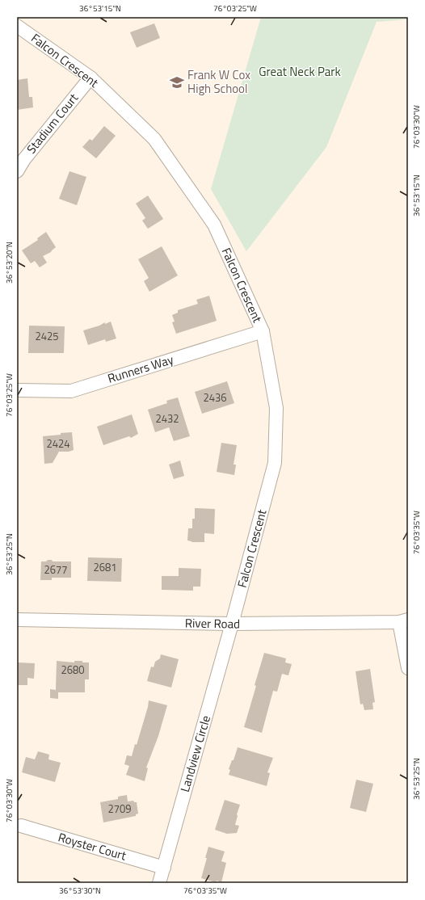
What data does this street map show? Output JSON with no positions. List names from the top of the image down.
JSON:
{
  "streets": {
    "street": [
      "Falcon Crescent",
      "Stadium Court",
      "Runners Way",
      "River Road",
      "Landview Circle",
      "Royster Court"
    ]
  },
  "crossings": [
    ["Falcon Crescent", "Stadium Court"],
    ["Falcon Crescent", "Runners Way"],
    ["Falcon Crescent", "River Road"],
    ["Falcon Crescent", "Landview Circle"],
    ["River Road", "Landview Circle"],
    ["Landview Circle", "Royster Court"]
  ],
  "parks": ["Great Neck Park"],
  "places": {
    "school or university": ["Frank W Cox High School"]
  },
  "house_numbers": [
    "2425",
    "2436",
    "2432",
    "2424",
    "2681",
    "2677",
    "2680",
    "2709"
  ],
  "coordinates": [
    "36°53'15\"N",
    "76°03'25\"W",
    "76°03'30\"W",
    "36°53'20\"N",
    "76°03'35\"W",
    "36°53'25\"N",
    "36°53'30\"N"
  ]
}
